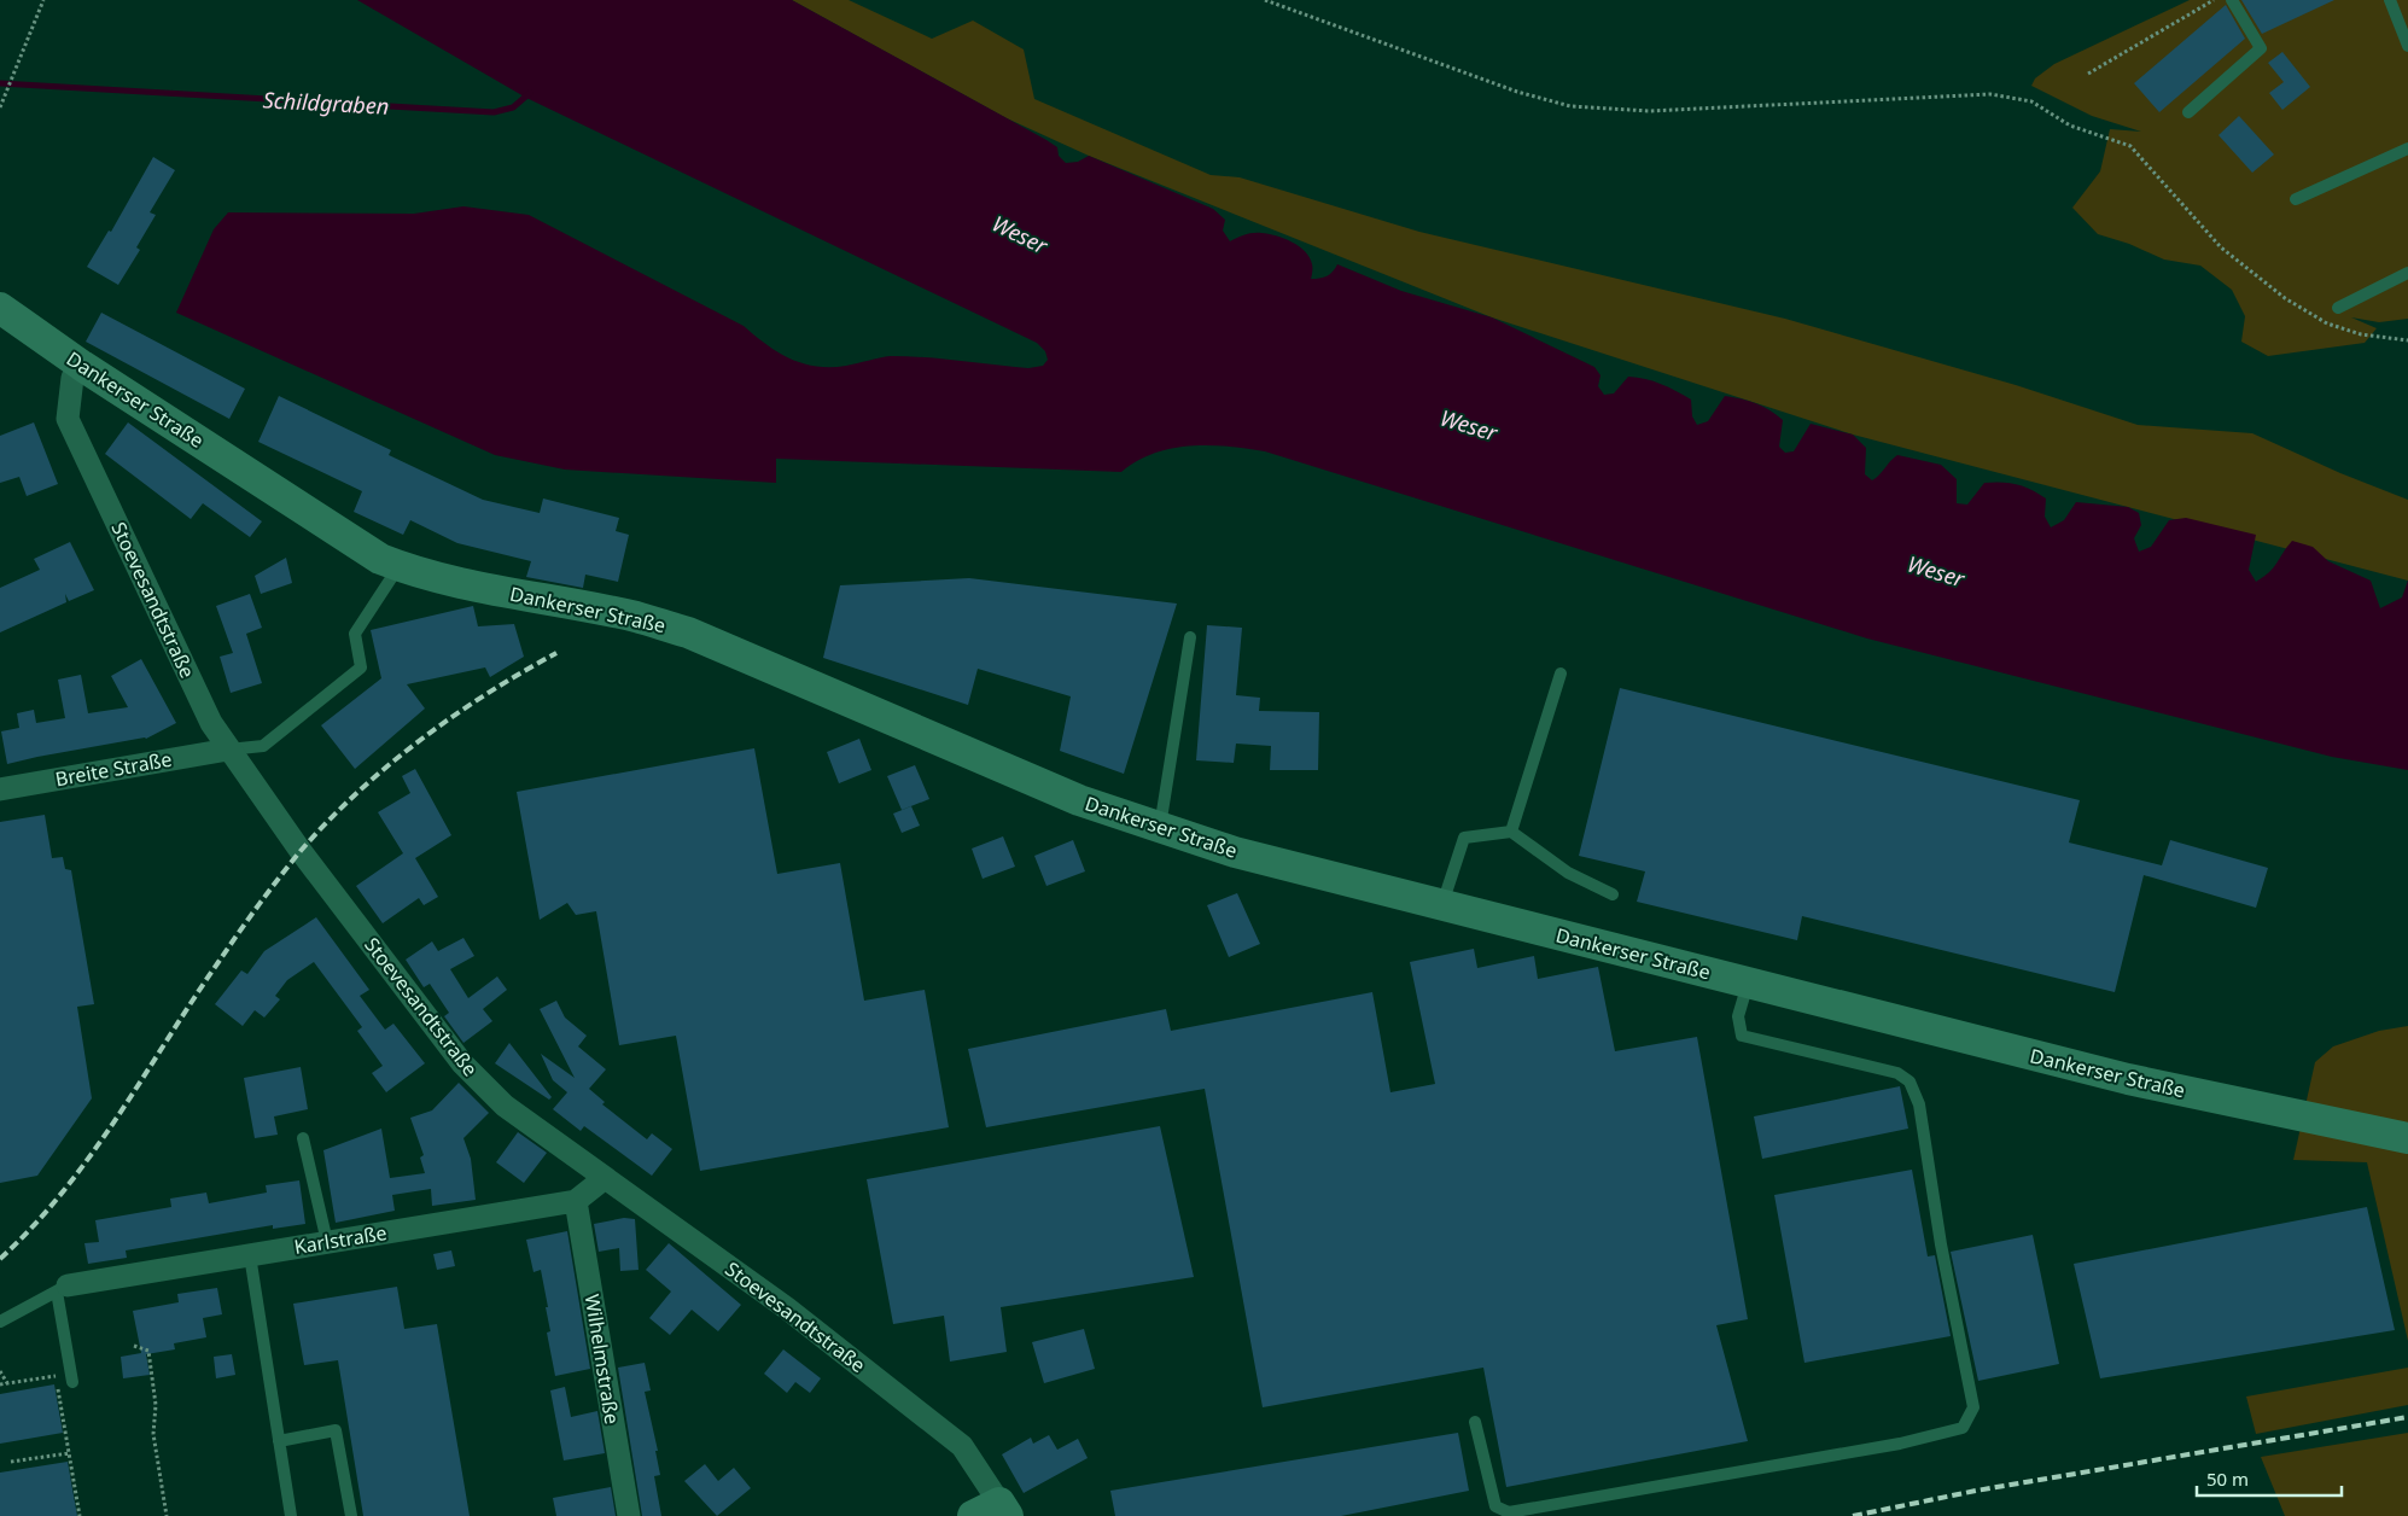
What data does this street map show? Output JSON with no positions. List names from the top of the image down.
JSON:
{
  "streets": {
    "main road": ["Dankerser Straße"],
    "street": [
      "Stoevesandtstraße",
      "Breite Straße",
      "Karlstraße",
      "Wilhelmstraße"
    ]
  },
  "crossings": [
    ["Dankerser Straße", "Stoevesandtstraße"],
    ["Stoevesandtstraße", "Breite Straße"],
    ["Stoevesandtstraße", "Karlstraße"],
    ["Karlstraße", "Wilhelmstraße"]
  ],
  "water": ["Schildgraben", "Weser"],
  "scale_bar": "50 m"
}
